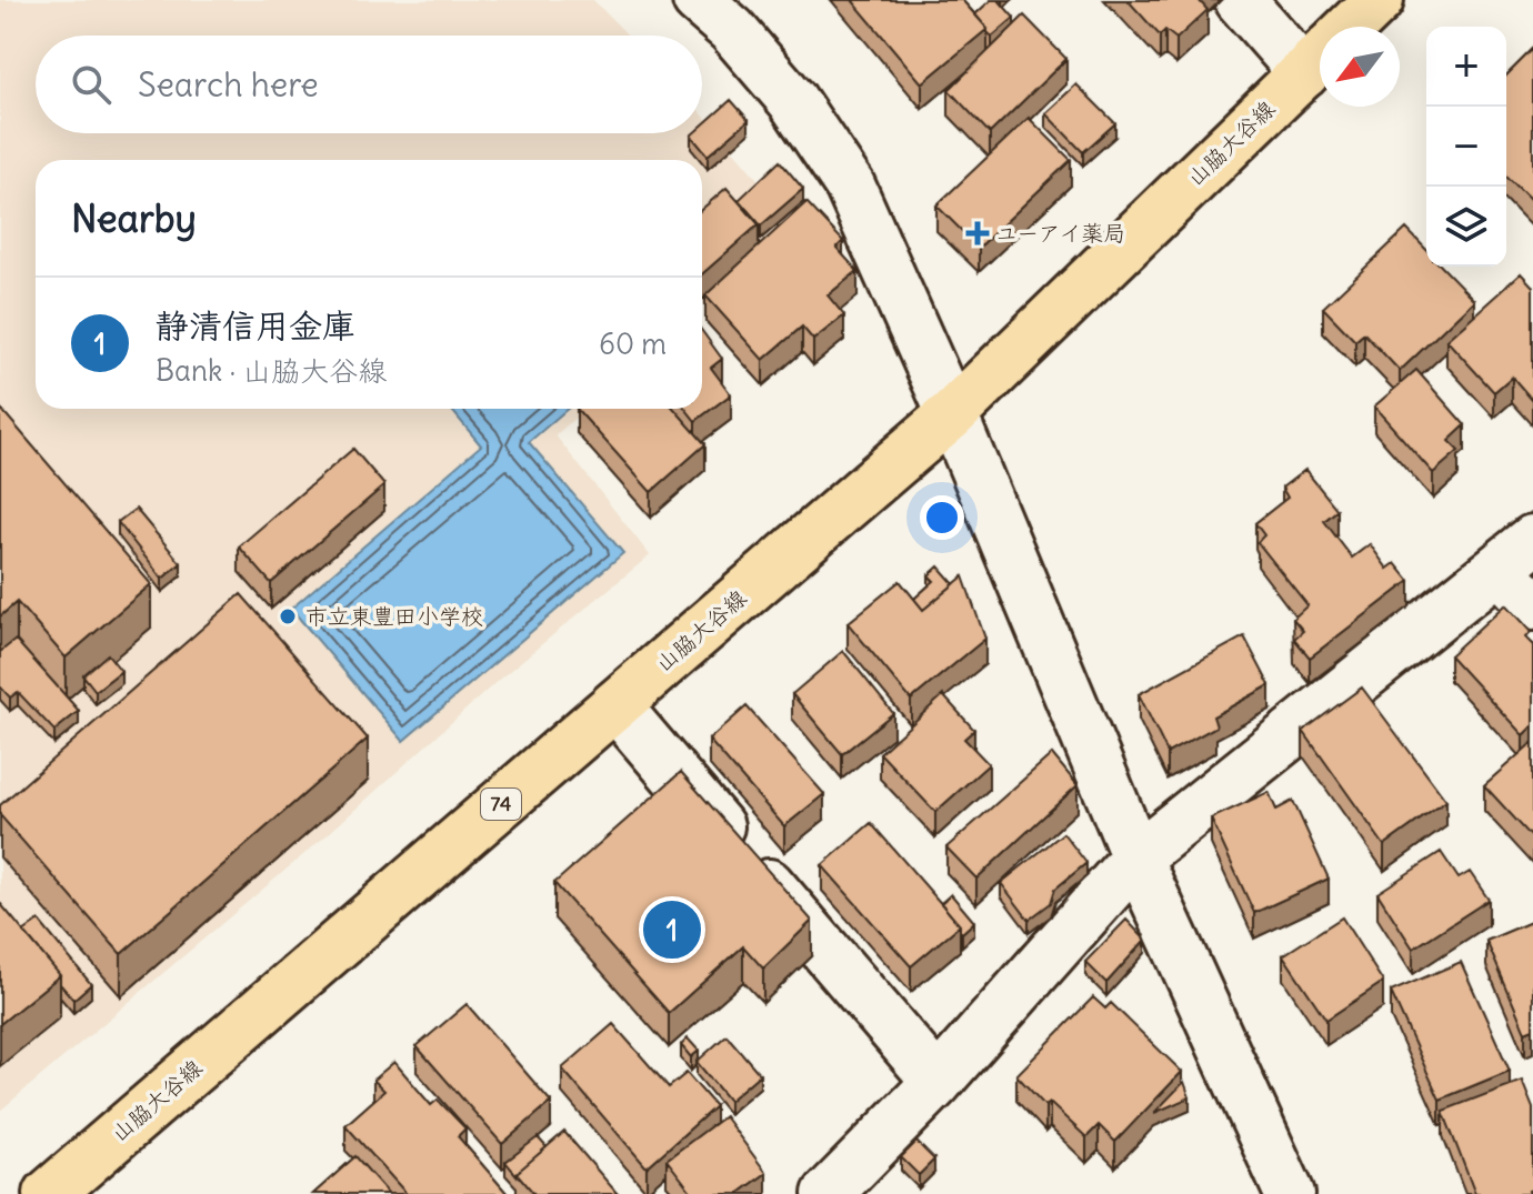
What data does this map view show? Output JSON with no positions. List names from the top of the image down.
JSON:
{
  "streets": {
    "main road": ["山脇大谷線", "74"]
  },
  "places": {
    "health": ["ユーアイ薬局"],
    "other": ["市立東豊田小学校"]
  },
  "north": "bottom left",
  "page": {
    "map_buttons": ["+", "−"],
    "search": "Search here",
    "heading": "Nearby",
    "list": [
      {
        "mark": "1",
        "name": "静清信用金庫",
        "note": "Bank · 山脇大谷線",
        "value": "60 m"
      }
    ],
    "pins": "1"
  }
}
